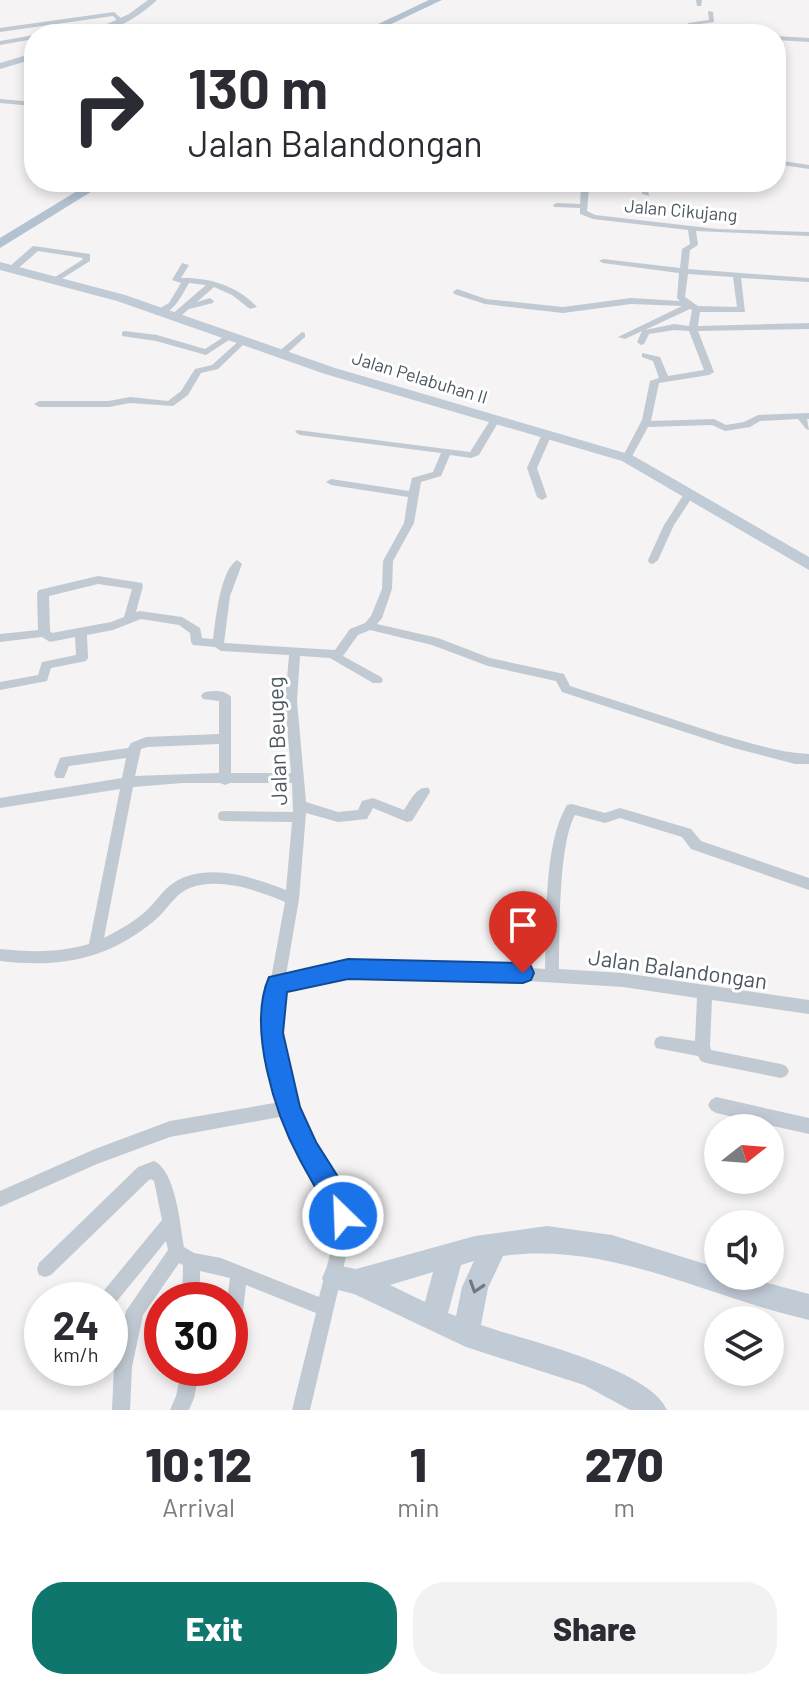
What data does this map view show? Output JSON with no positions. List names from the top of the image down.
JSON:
{
  "streets": {
    "main road": ["Jalan Pelabuhan II"],
    "street": ["Jalan Cikujang", "Jalan Beugeg", "Jalan Balandongan"]
  },
  "north": "right",
  "page": {
    "turn": ["130 m", "Jalan Balandongan"],
    "speed": "24 km/h",
    "limit": "30",
    "eta": [
      "10:12",
      "Arrival",
      "1",
      "min",
      "270",
      "m"
    ],
    "buttons": ["Exit", "Share"]
  }
}
